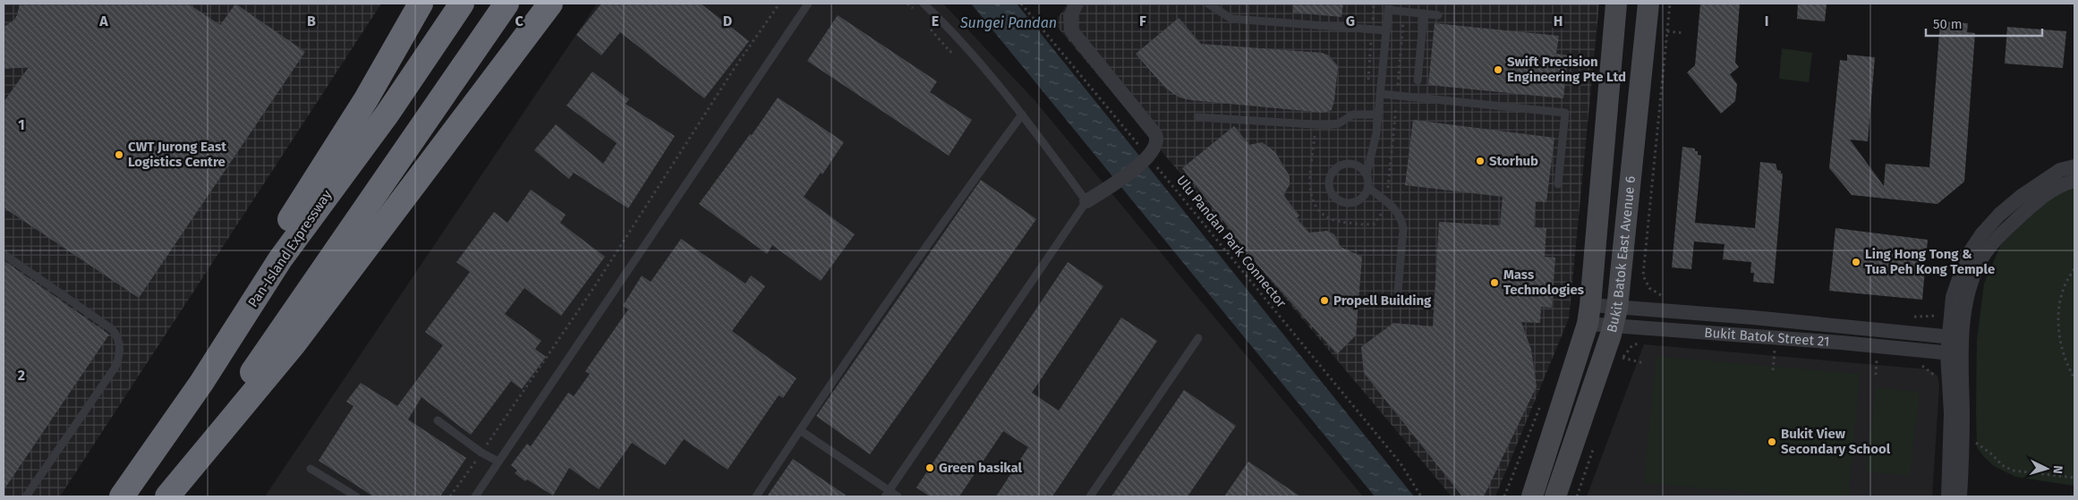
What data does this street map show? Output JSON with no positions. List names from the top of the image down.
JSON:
{
  "streets": {
    "highway": ["Pan-Island Expressway"],
    "main road": ["Bukit Batok East Avenue 6"],
    "street": ["Bukit Batok Street 21"],
    "path": ["Ulu Pandan Park Connector"]
  },
  "crossings": [
    ["Bukit Batok East Avenue 6", "Bukit Batok Street 21"]
  ],
  "water": ["Sungei Pandan"],
  "places": [
    "Swift Precision Engineering Pte Ltd",
    "CWT Jurong East Logistics Centre",
    "Storhub",
    "Ling Hong Tong & Tua Peh Kong Temple",
    "Mass Technologies",
    "Propell Building",
    "Bukit View Secondary School",
    "Green basikal"
  ],
  "scale_bar": "50 m",
  "north": "right",
  "grid": {
    "columns": [
      "A",
      "B",
      "C",
      "D",
      "E",
      "F",
      "G",
      "H",
      "I"
    ],
    "rows": ["1", "2"]
  }
}
